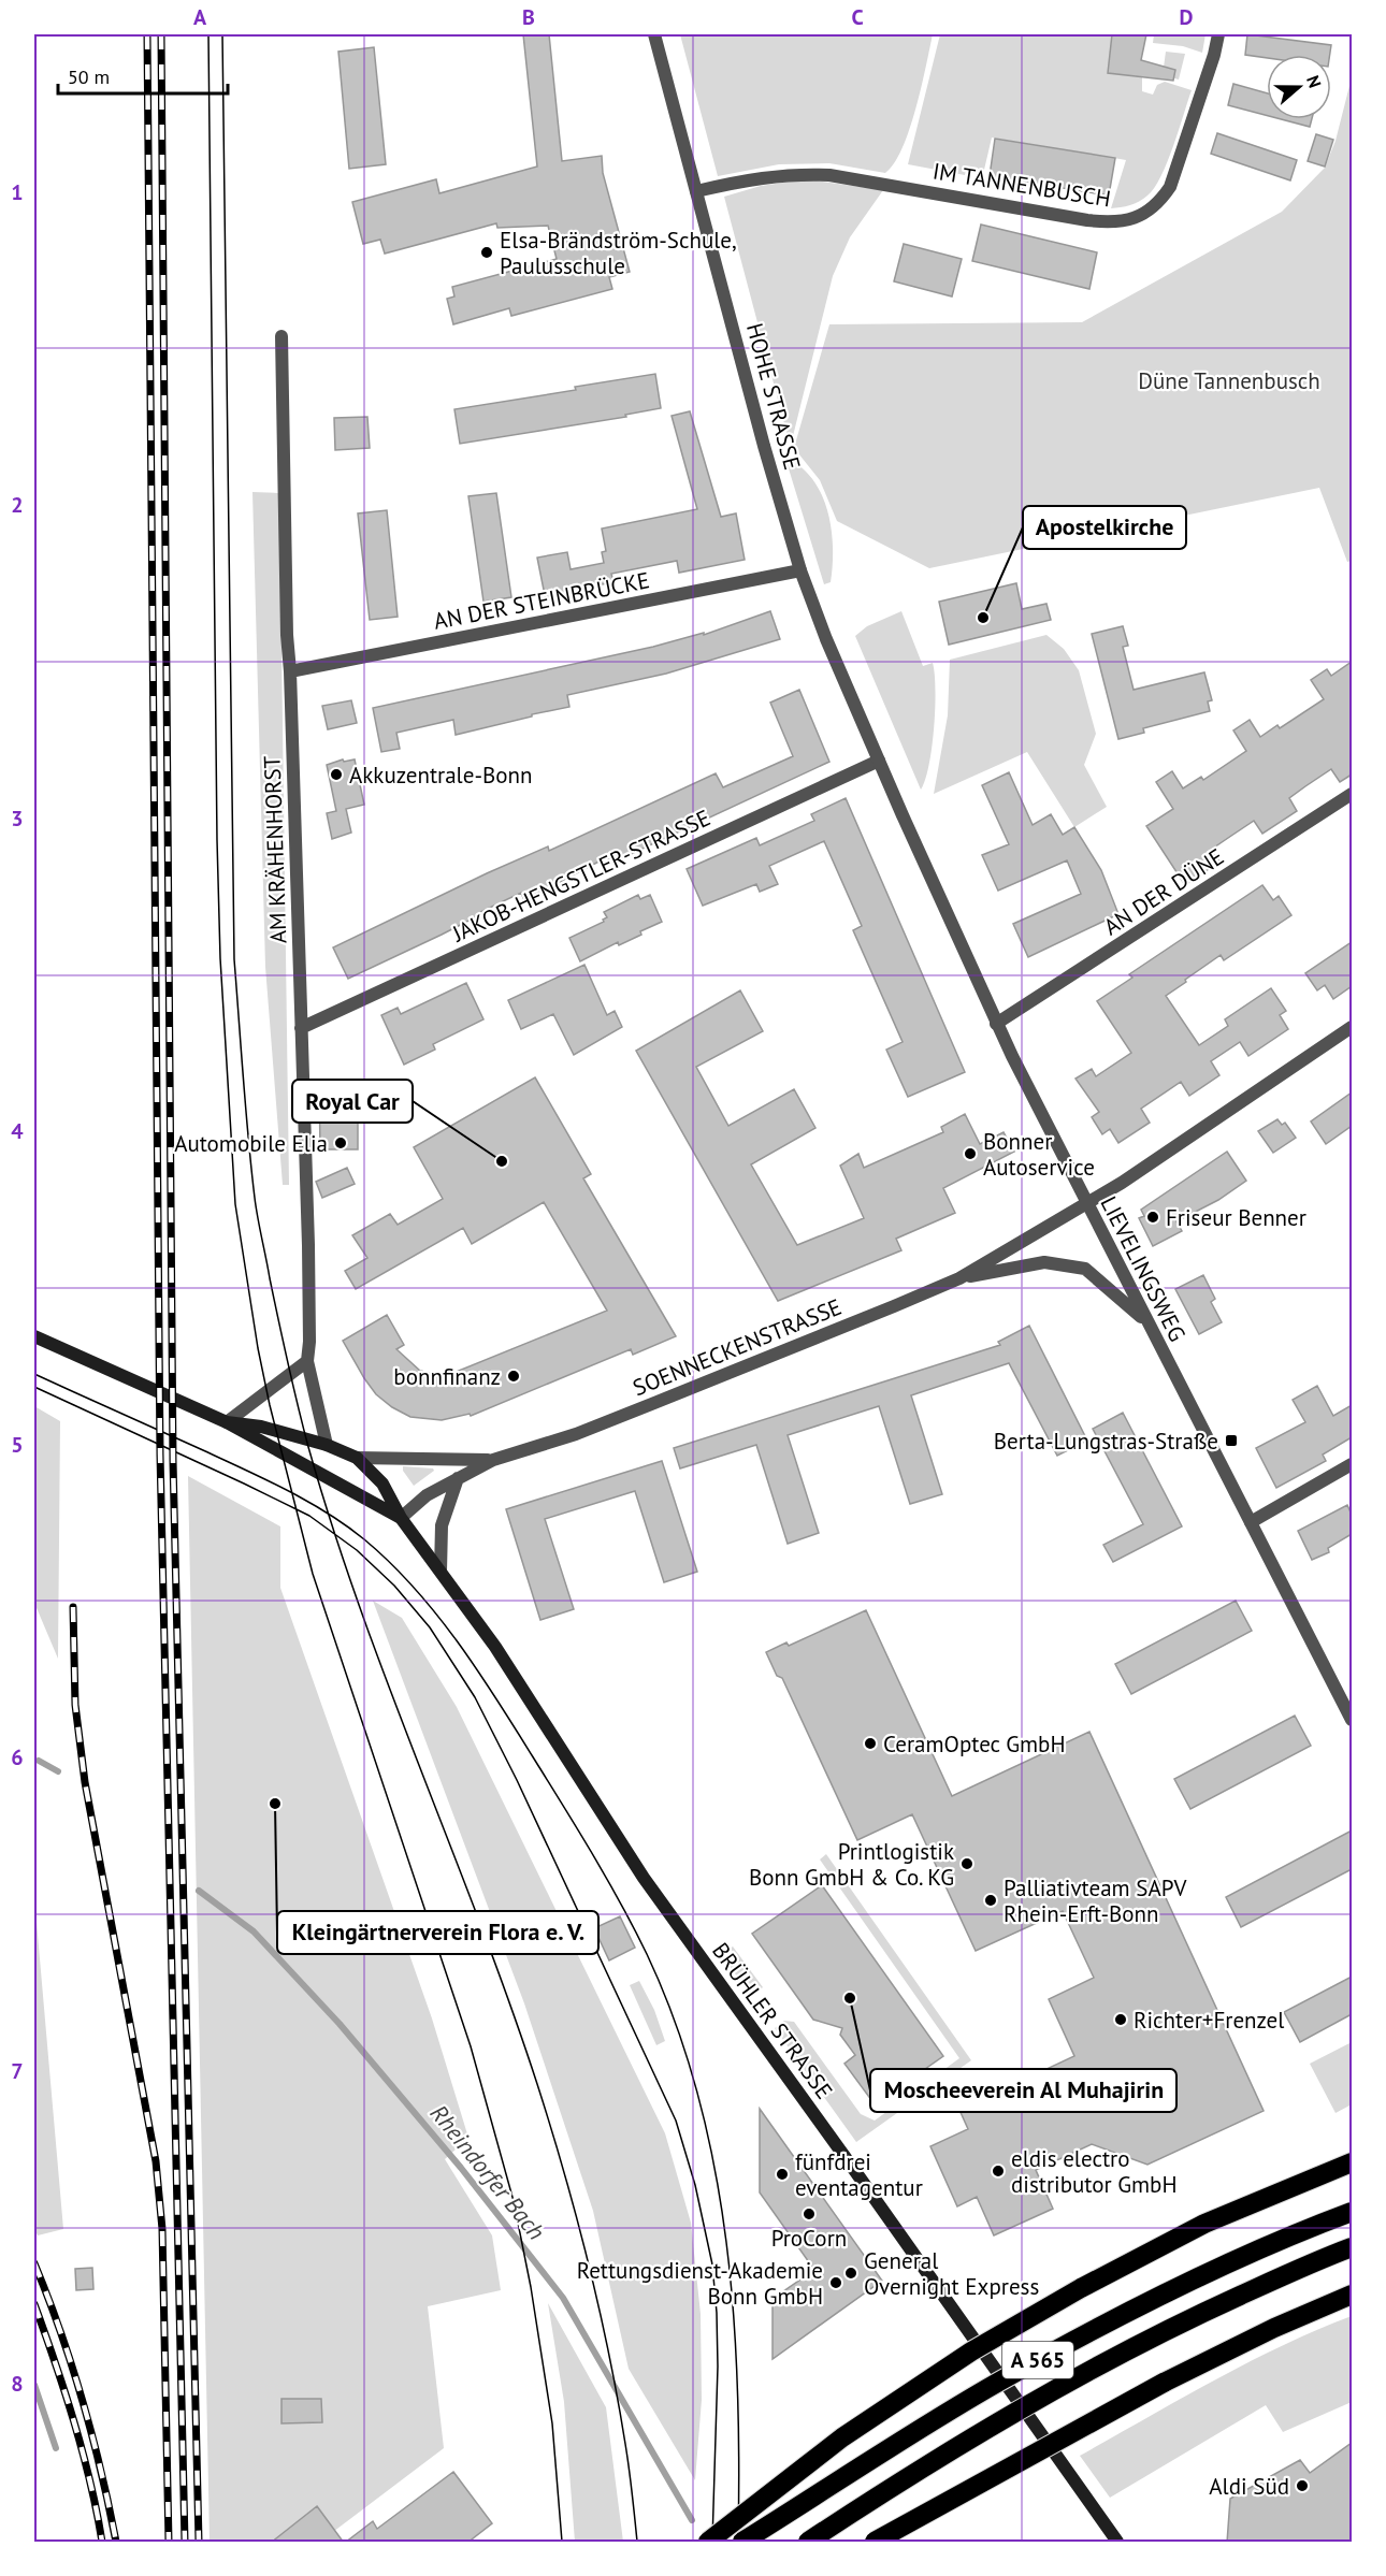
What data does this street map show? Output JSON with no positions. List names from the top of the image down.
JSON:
{
  "streets": {
    "highway": ["A 565"],
    "main road": ["BRÜHLER STRASSE"],
    "street": [
      "IM TANNENBUSCH",
      "HOHE STRASSE",
      "AN DER STEINBRÜCKE",
      "AM KRÄHENHORST",
      "JAKOB-HENGSTLER-STRASSE",
      "AN DER DÜNE",
      "LIEVELINGSWEG",
      "SOENNECKENSTRASSE"
    ]
  },
  "crossings": [
    ["IM TANNENBUSCH", "HOHE STRASSE"],
    ["HOHE STRASSE", "AN DER STEINBRÜCKE"],
    ["HOHE STRASSE", "JAKOB-HENGSTLER-STRASSE"],
    ["HOHE STRASSE", "LIEVELINGSWEG"],
    ["AN DER STEINBRÜCKE", "AM KRÄHENHORST"],
    ["AM KRÄHENHORST", "JAKOB-HENGSTLER-STRASSE"],
    ["JAKOB-HENGSTLER-STRASSE", "LIEVELINGSWEG"],
    ["AN DER DÜNE", "LIEVELINGSWEG"],
    ["LIEVELINGSWEG", "SOENNECKENSTRASSE"],
    ["SOENNECKENSTRASSE", "BRÜHLER STRASSE"]
  ],
  "water": ["Rheindorfer Bach"],
  "parks": ["Düne Tannenbusch"],
  "places": {
    "other": [
      "Elsa-Brändström-Schule, Paulusschule",
      "Apostelkirche",
      "Akkuzentrale-Bonn",
      "Automobile Elia",
      "Bonner Autoservice",
      "Royal Car",
      "Friseur Benner",
      "bonnfinanz",
      "CeramOptec GmbH",
      "Kleingärtnerverein Flora e. V.",
      "Printlogistik Bonn GmbH & Co. KG",
      "Palliativteam SAPV Rhein-Erft-Bonn",
      "Moscheeverein Al Muhajirin",
      "Richter+Frenzel",
      "eldis electro distributor GmbH",
      "fünfdrei eventagentur",
      "ProCorn",
      "General Overnight Express",
      "Rettungsdienst-Akademie Bonn GmbH",
      "Aldi Süd"
    ],
    "transit": ["Berta-Lungstras-Straße"]
  },
  "scale_bar": "50 m",
  "north": "right",
  "grid": {
    "columns": [
      "A",
      "B",
      "C",
      "D"
    ],
    "rows": [
      "1",
      "2",
      "3",
      "4",
      "5",
      "6",
      "7",
      "8"
    ]
  }
}
